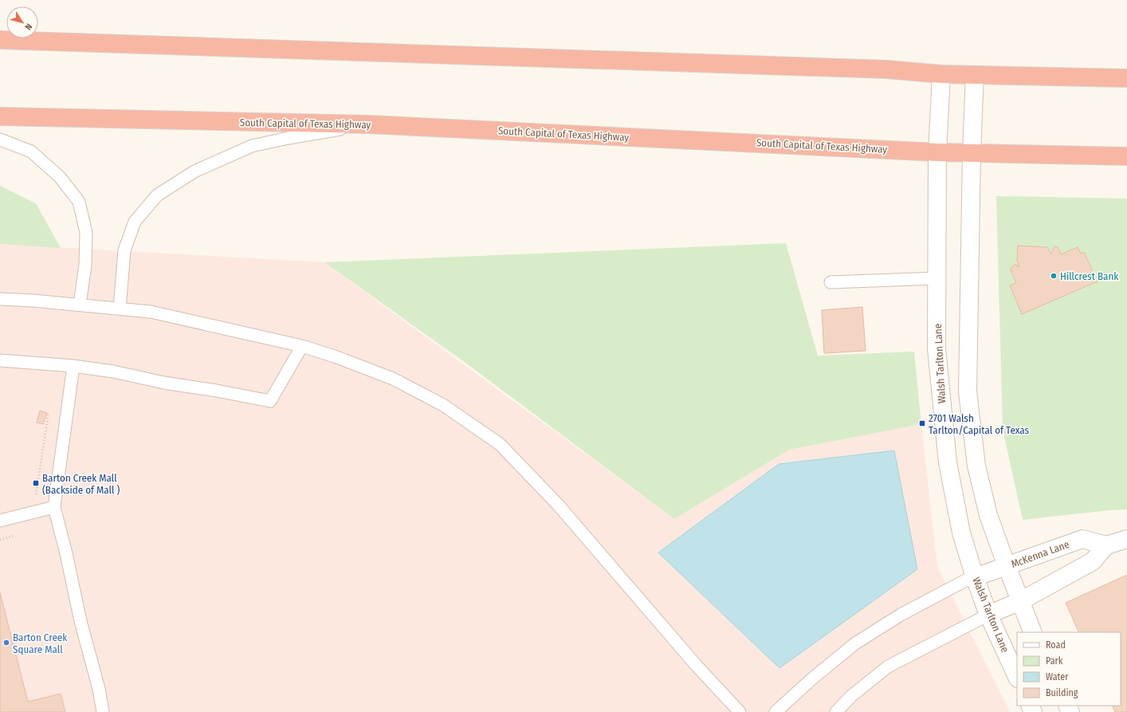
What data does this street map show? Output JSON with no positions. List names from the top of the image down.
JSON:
{
  "streets": {
    "highway": ["South Capital of Texas Highway"],
    "street": ["Walsh Tarlton Lane", "McKenna Lane"]
  },
  "crossings": [
    ["South Capital of Texas Highway", "Walsh Tarlton Lane"],
    ["Walsh Tarlton Lane", "McKenna Lane"]
  ],
  "places": {
    "other": ["Hillcrest Bank", "Barton Creek Square Mall"],
    "transit": ["2701 Walsh Tarlton/Capital of Texas", "Barton Creek Mall (Backside of Mall )"]
  },
  "legend": [
    "Road",
    "Park",
    "Water",
    "Building"
  ],
  "north": "bottom right"
}
